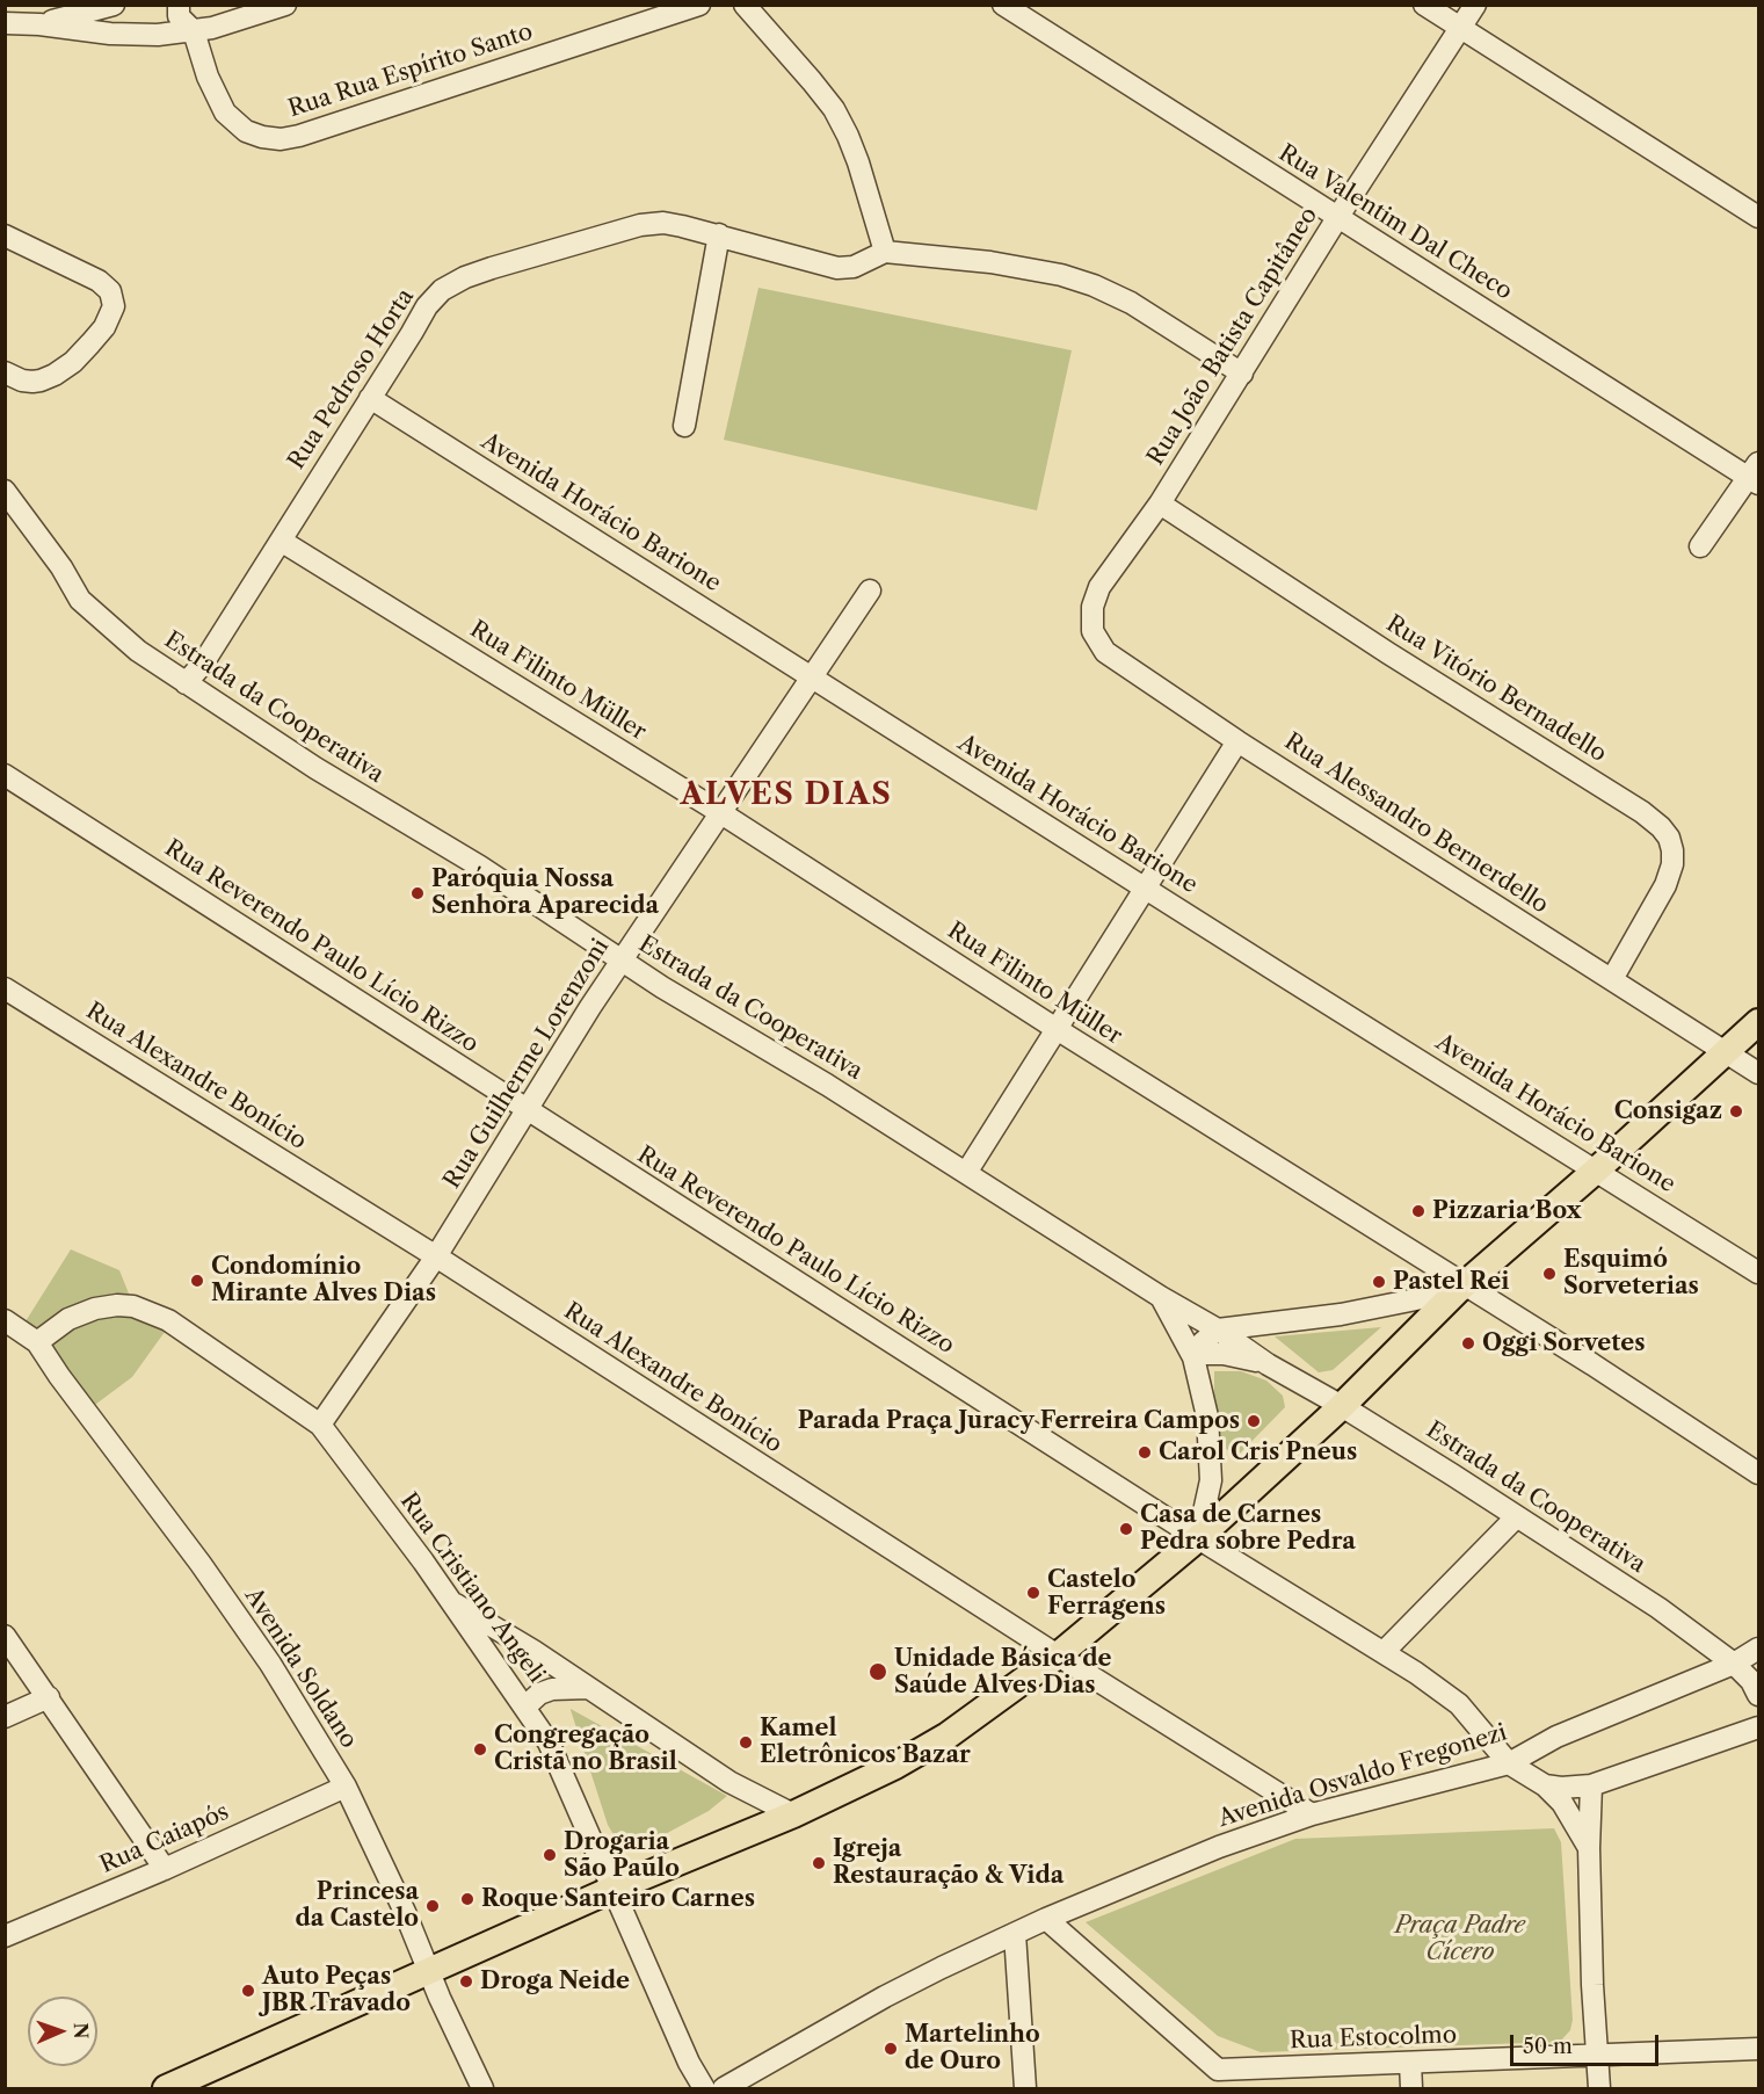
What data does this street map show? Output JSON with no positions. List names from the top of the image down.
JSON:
{
  "streets": {
    "street": [
      "Rua Rua Espírito Santo",
      "Rua Valentim Dal Checo",
      "Rua João Batista Capitâneo",
      "Rua Pedroso Horta",
      "Avenida Horácio Barione",
      "Rua Filinto Müller",
      "Rua Vitório Bernadello",
      "Estrada da Cooperativa",
      "Rua Alessandro Bernerdello",
      "Rua Reverendo Paulo Lício Rizzo",
      "Rua Guilherme Lorenzoni",
      "Rua Alexandre Bonício",
      "Rua Cristiano Angeli",
      "Avenida Soldano",
      "Avenida Osvaldo Fregonezi",
      "Rua Caiapós",
      "Rua Estocolmo"
    ]
  },
  "crossings": [
    ["Rua Valentim Dal Checo", "Rua João Batista Capitâneo"],
    ["Rua João Batista Capitâneo", "Rua Vitório Bernadello"],
    ["Rua João Batista Capitâneo", "Rua Alessandro Bernerdello"],
    ["Rua Pedroso Horta", "Avenida Horácio Barione"],
    ["Rua Pedroso Horta", "Rua Filinto Müller"],
    ["Rua Pedroso Horta", "Estrada da Cooperativa"],
    ["Avenida Horácio Barione", "Rua Guilherme Lorenzoni"],
    ["Rua Filinto Müller", "Rua Guilherme Lorenzoni"],
    ["Rua Vitório Bernadello", "Rua Alessandro Bernerdello"],
    ["Estrada da Cooperativa", "Rua Guilherme Lorenzoni"],
    ["Estrada da Cooperativa", "Avenida Osvaldo Fregonezi"],
    ["Rua Reverendo Paulo Lício Rizzo", "Rua Guilherme Lorenzoni"],
    ["Rua Reverendo Paulo Lício Rizzo", "Avenida Osvaldo Fregonezi"],
    ["Rua Guilherme Lorenzoni", "Rua Alexandre Bonício"],
    ["Rua Guilherme Lorenzoni", "Rua Cristiano Angeli"],
    ["Rua Alexandre Bonício", "Avenida Osvaldo Fregonezi"],
    ["Rua Cristiano Angeli", "Avenida Soldano"],
    ["Avenida Soldano", "Rua Caiapós"],
    ["Avenida Osvaldo Fregonezi", "Rua Estocolmo"]
  ],
  "districts": ["ALVES DIAS"],
  "parks": ["Praça Padre Cícero"],
  "places": [
    "Paróquia Nossa Senhora Aparecida",
    "Consigaz",
    "Pizzaria Box",
    "Esquimó Sorveterias",
    "Condomínio Mirante Alves Dias",
    "Pastel Rei",
    "Oggi Sorvetes",
    "Parada Praça Juracy Ferreira Campos",
    "Carol Cris Pneus",
    "Casa de Carnes Pedra sobre Pedra",
    "Castelo Ferragens",
    "Unidade Básica de Saúde Alves Dias",
    "Kamel Eletrônicos Bazar",
    "Congregação Cristã no Brasil",
    "Drogaria São Paulo",
    "Igreja Restauração & Vida",
    "Roque Santeiro Carnes",
    "Princesa da Castelo",
    "Droga Neide",
    "Auto Peças JBR Travado",
    "Martelinho de Ouro"
  ],
  "scale_bar": "50 m",
  "north": "right"
}
